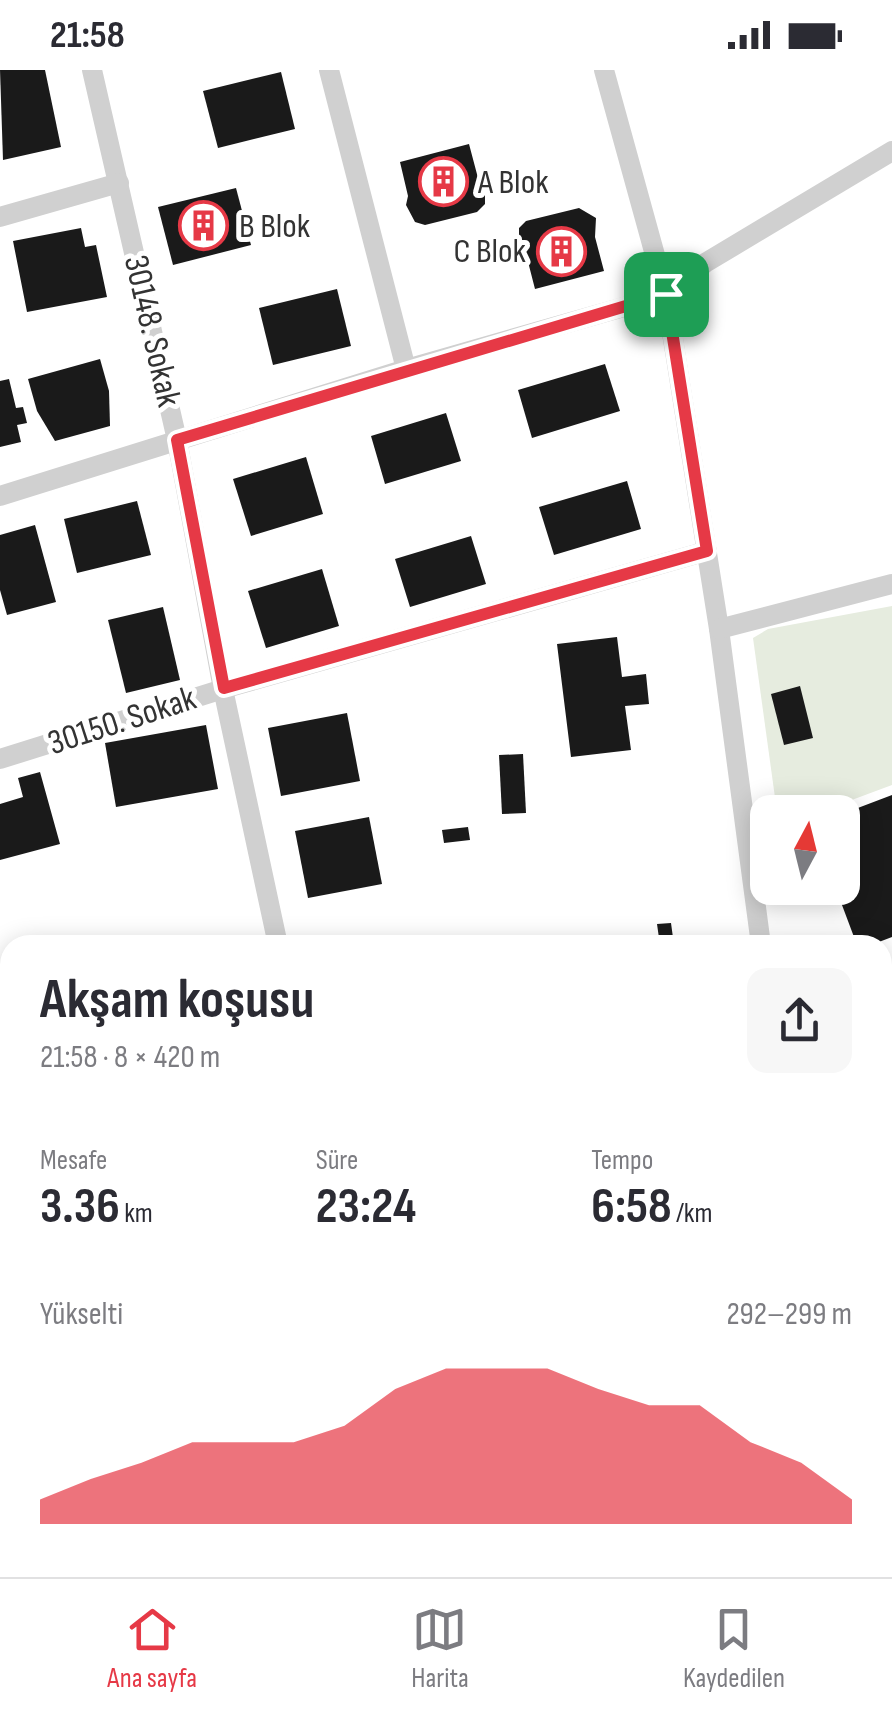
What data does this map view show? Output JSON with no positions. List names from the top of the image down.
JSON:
{
  "streets": {
    "street": ["30148. Sokak", "30150. Sokak"]
  },
  "crossings": [
    ["30148. Sokak", "30150. Sokak"]
  ],
  "places": {
    "building": ["A Blok", "B Blok", "C Blok"]
  },
  "north": "top",
  "page": {
    "status": "21:58",
    "heading": ["Akşam koşusu", "21:58 · 8 × 420 m"],
    "stats": [
      ["Mesafe", "3.36 km"],
      ["Süre", "23:24"],
      ["Tempo", "6:58 /km"]
    ],
    "chart": ["Yükselti", "292–299 m"],
    "tabs": ["Ana sayfa", "Harita", "Kaydedilen"]
  }
}
